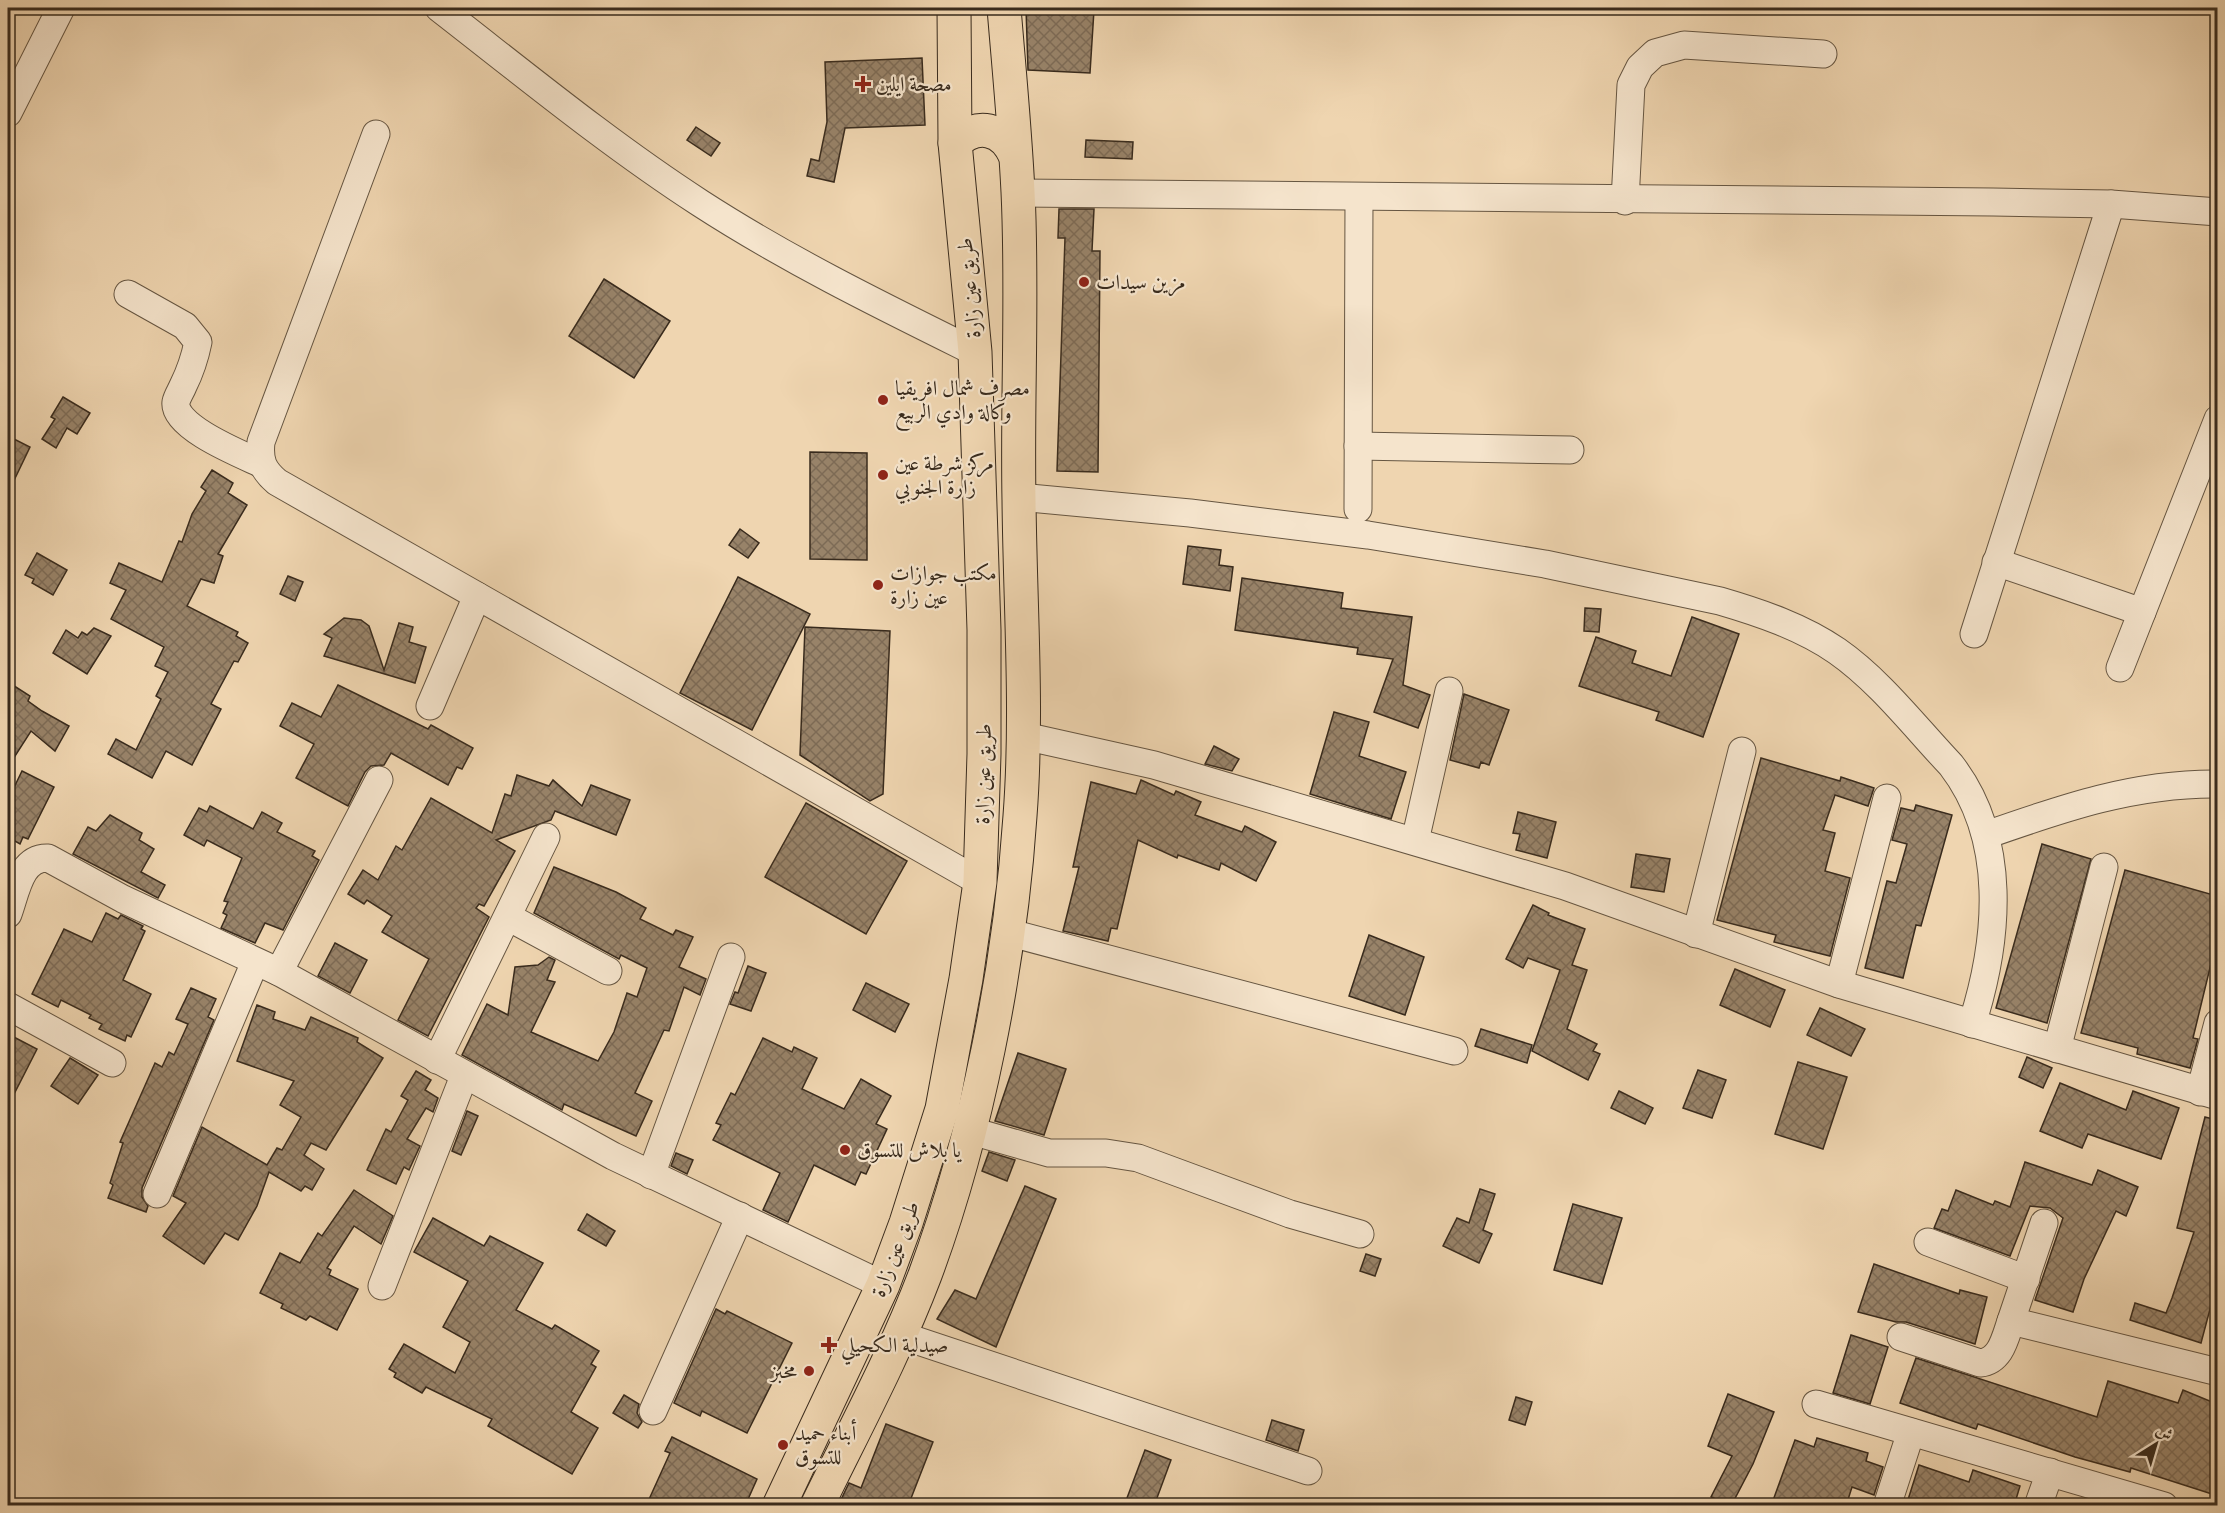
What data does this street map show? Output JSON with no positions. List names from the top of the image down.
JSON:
{
  "streets": {
    "main road": ["طريق عين زارة"]
  },
  "places": {
    "health": ["مصحة ايلين", "صيدلية الكحيلي"],
    "other": [
      "مزين سيدات",
      "مصرف شمال افريقيا وكالة وادي الربيع",
      "مركز شرطة عين زارة الجنوبي",
      "مكتب جوازات عين زارة",
      "يا بلاش للتسوق",
      "مخبز",
      "أبناء حميد للتسوق"
    ]
  },
  "north": "top right"
}
